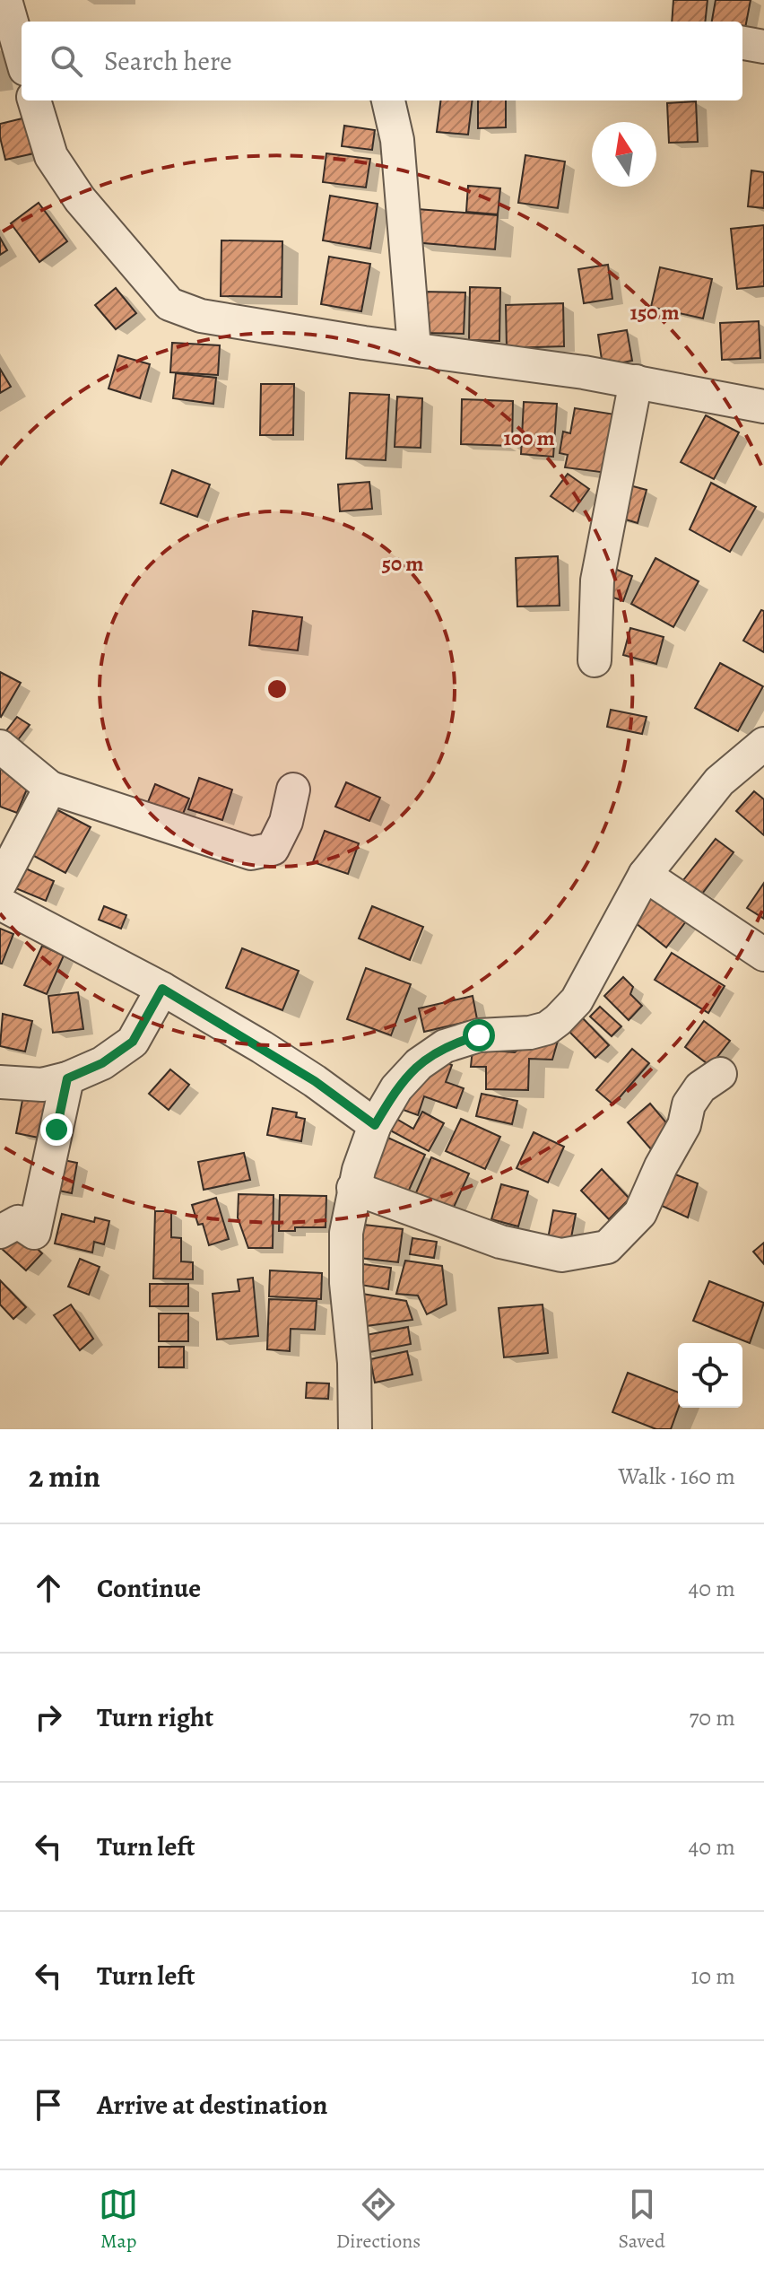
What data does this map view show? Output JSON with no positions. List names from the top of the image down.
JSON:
{
  "north": "top",
  "page": {
    "search": "Search here",
    "heading": ["2 min", "Walk · 160 m"],
    "list": [
      ["Continue", "40 m"],
      ["Turn right", "70 m"],
      ["Turn left", "40 m"],
      ["Turn left", "10 m"],
      "Arrive at destination"
    ],
    "nav": ["Map", "Directions", "Saved"]
  },
  "rings": ["150 m", "100 m", "50 m"]
}
